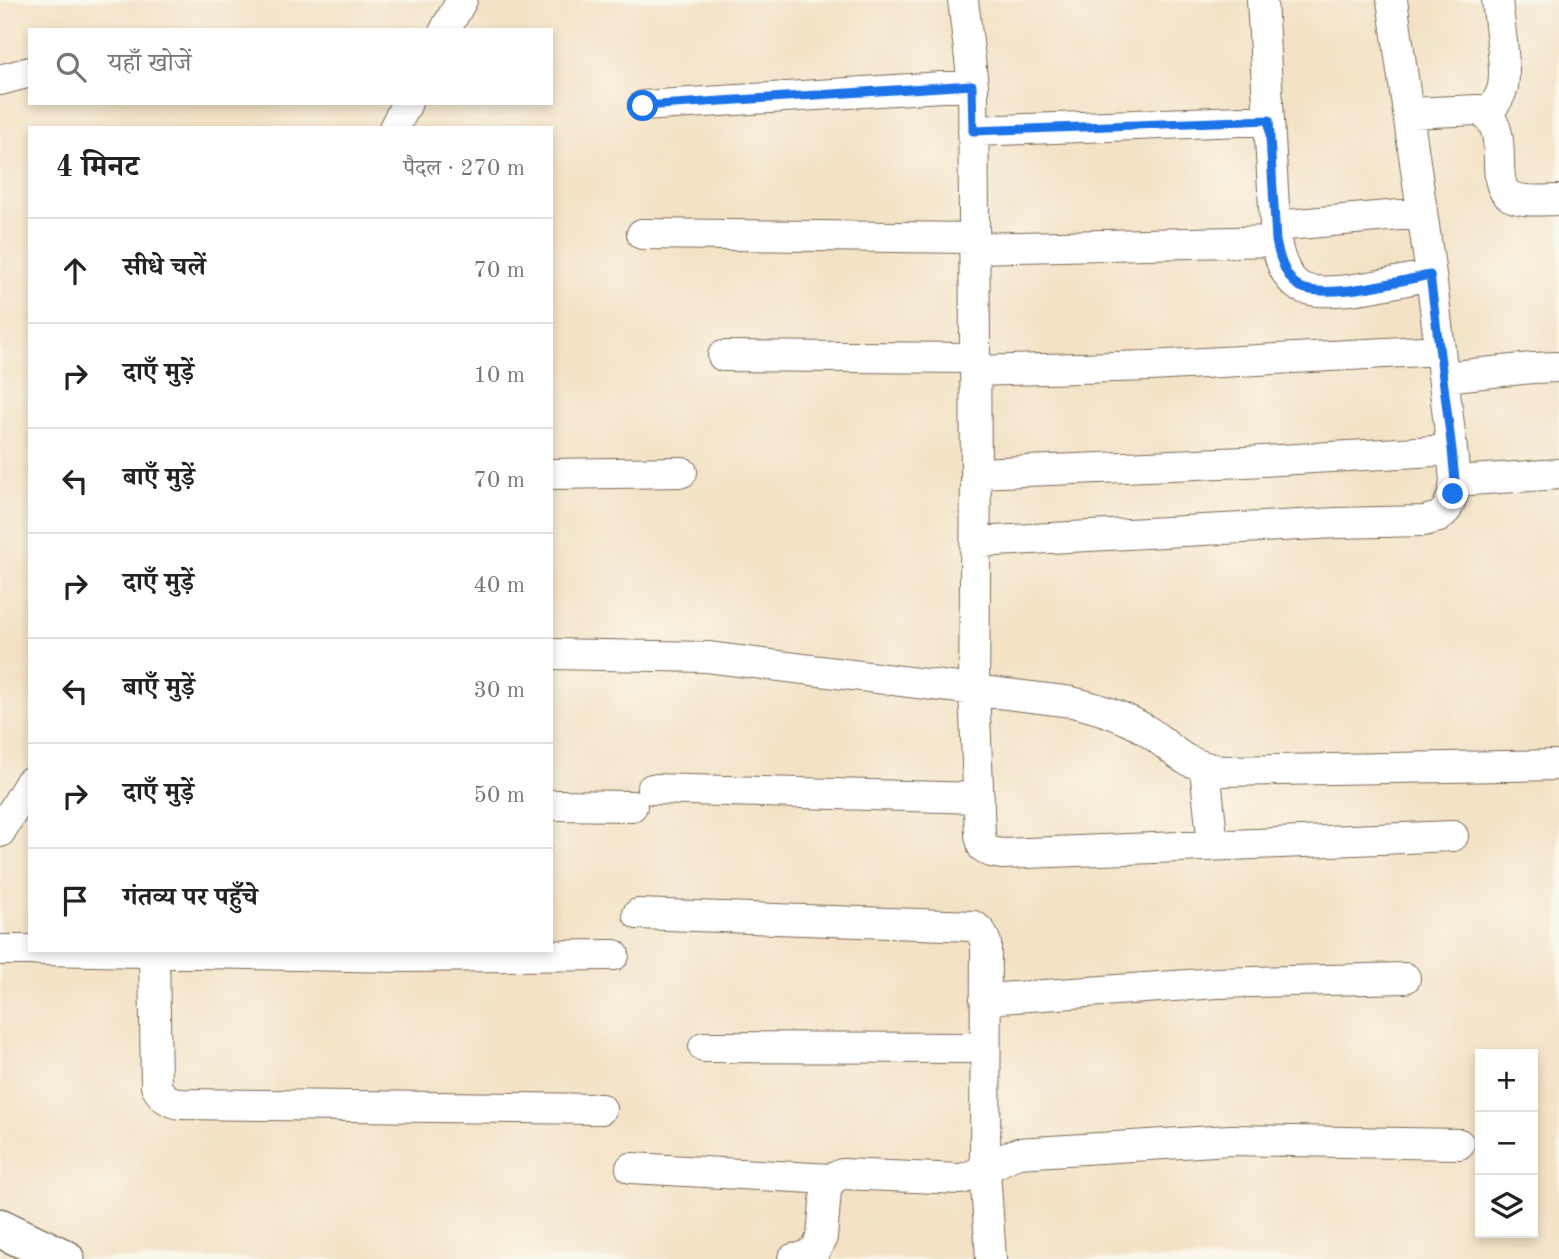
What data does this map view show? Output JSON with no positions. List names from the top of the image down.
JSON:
{
  "page": {
    "search": "यहाँ खोजें",
    "heading": ["4 मिनट", "पैदल · 270 m"],
    "list": [
      ["सीधे चलें", "70 m"],
      ["दाएँ मुड़ें", "10 m"],
      ["बाएँ मुड़ें", "70 m"],
      ["दाएँ मुड़ें", "40 m"],
      ["बाएँ मुड़ें", "30 m"],
      ["दाएँ मुड़ें", "50 m"],
      "गंतव्य पर पहुँचे"
    ],
    "map_buttons": ["+", "−"]
  }
}
